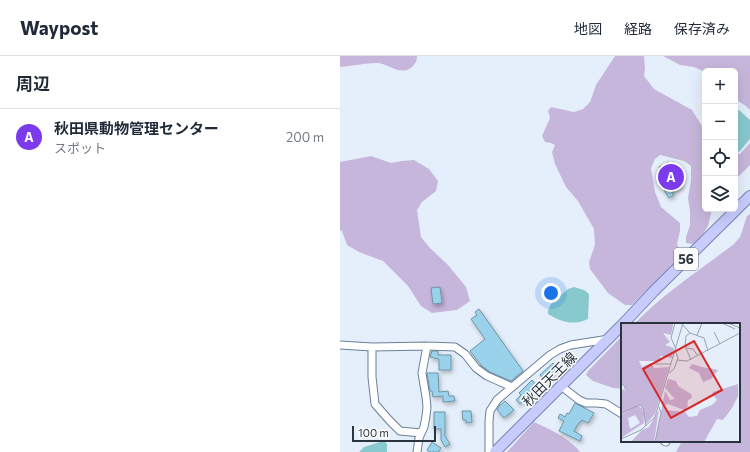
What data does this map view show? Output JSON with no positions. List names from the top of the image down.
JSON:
{
  "streets": {
    "main road": ["56", "秋田天王線"]
  },
  "scale_bar": "100 m",
  "page": {
    "header": "Waypost",
    "nav": ["地図", "経路", "保存済み"],
    "heading": "周辺",
    "map_buttons": ["+", "−"],
    "list": [
      {
        "mark": "A",
        "name": "秋田県動物管理センター",
        "note": "スポット",
        "value": "200 m"
      }
    ],
    "pins": "A",
    "scale": "100 m"
  }
}
